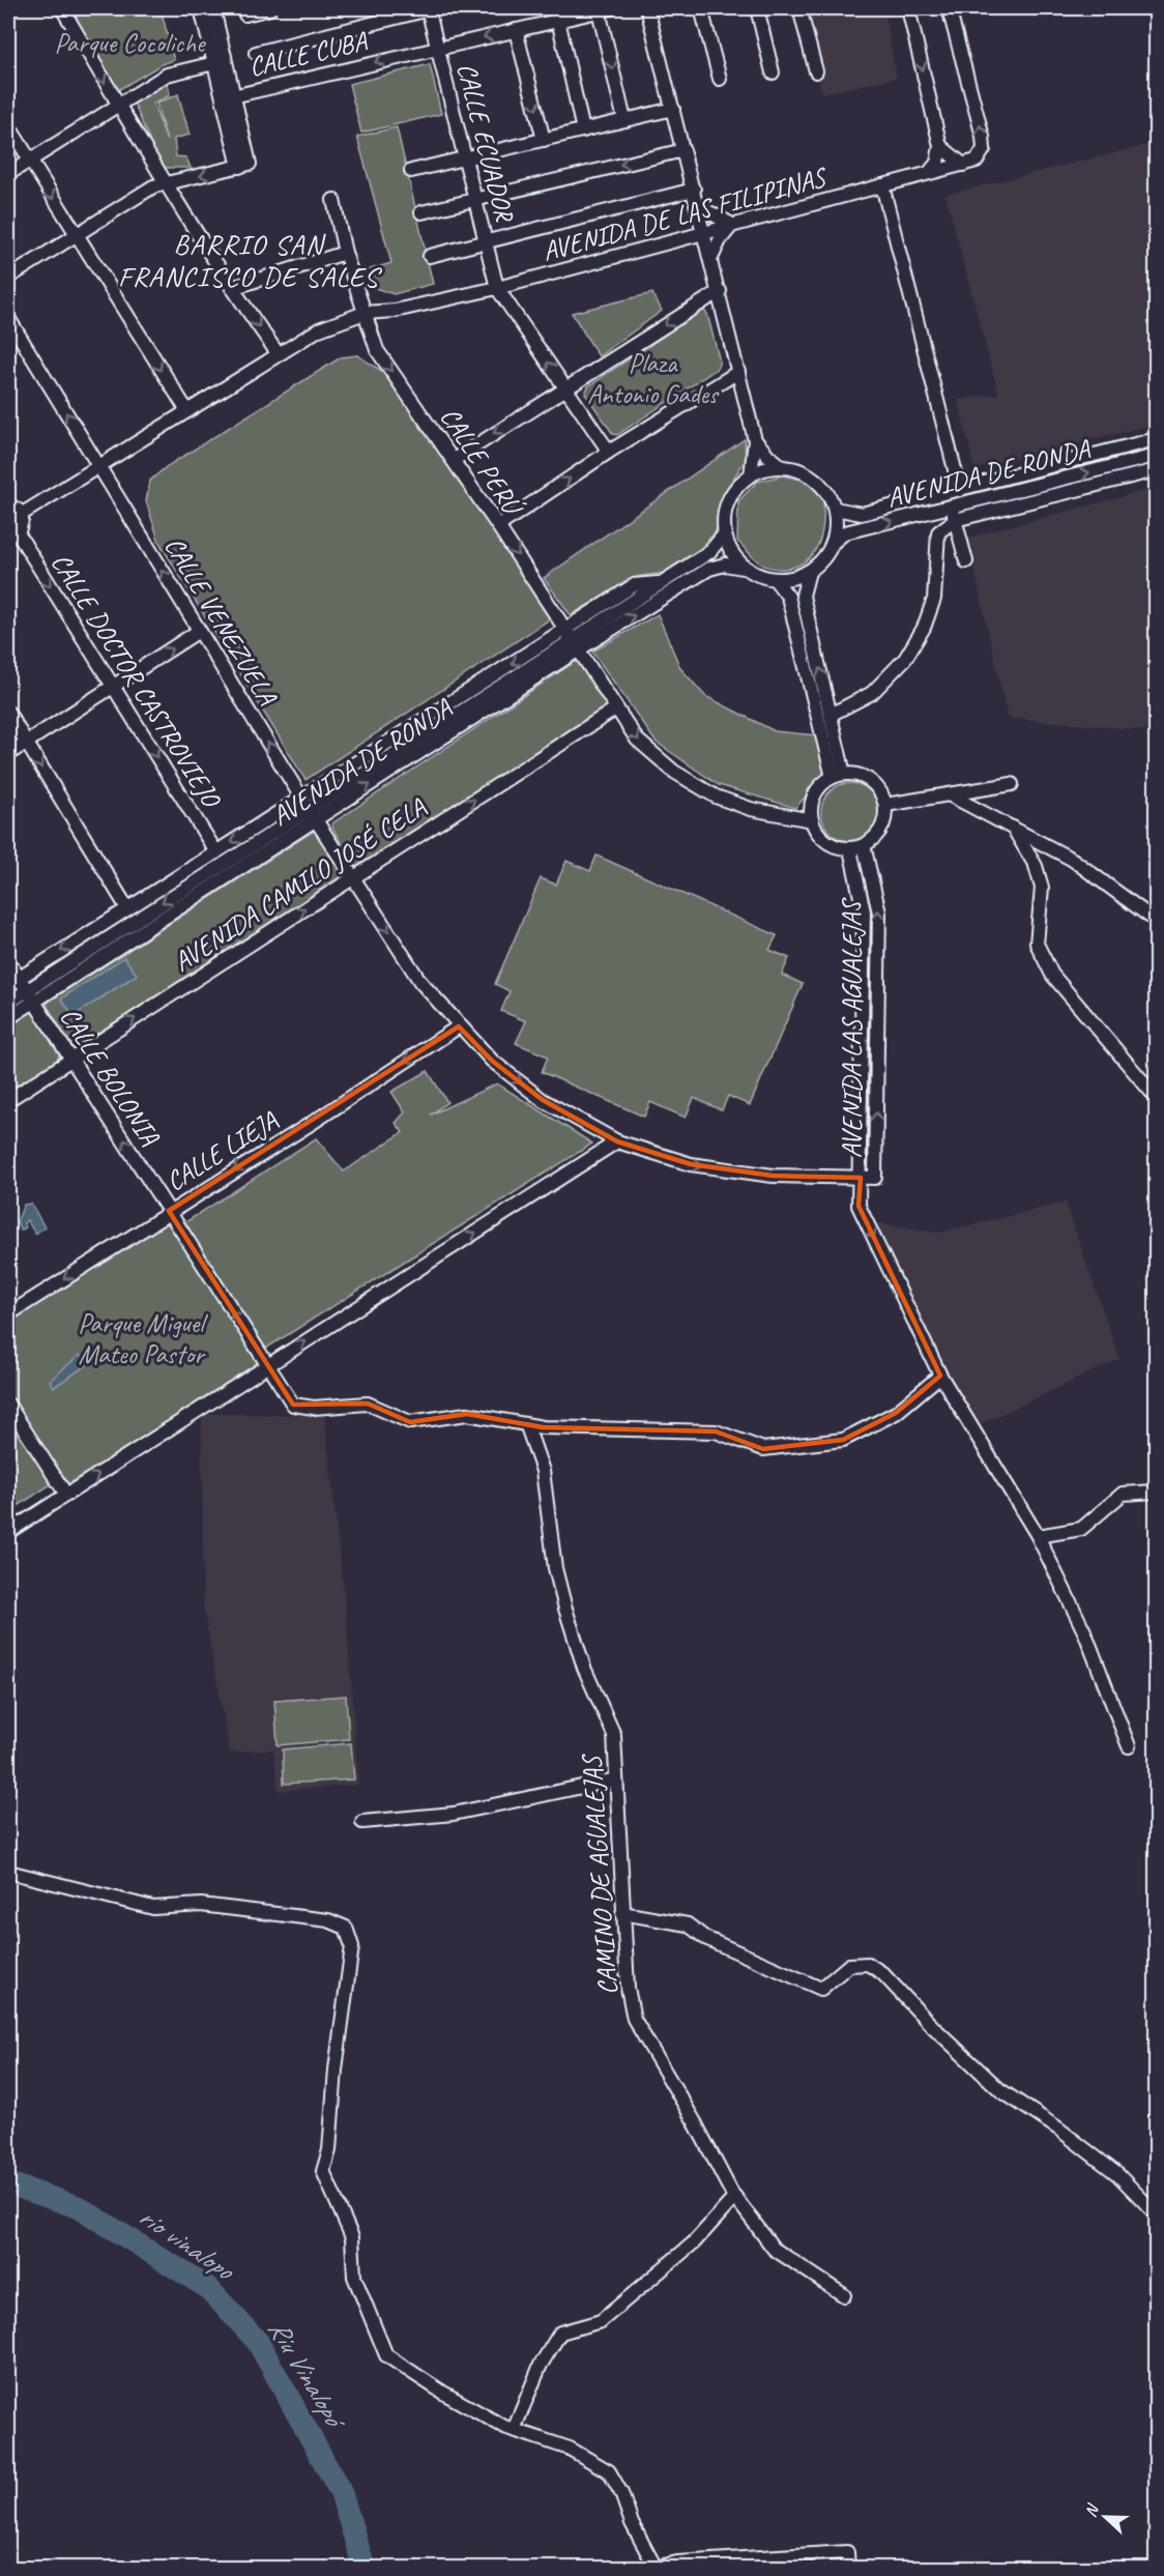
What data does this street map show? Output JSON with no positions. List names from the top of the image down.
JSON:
{
  "streets": {
    "street": [
      "CALLE CUBA",
      "CALLE ECUADOR",
      "AVENIDA DE LAS FILIPINAS",
      "CALLE PERÚ",
      "AVENIDA DE RONDA",
      "CALLE VENEZUELA",
      "CALLE DOCTOR CASTROVIEJO",
      "AVENIDA CAMILO JOSÉ CELA",
      "AVENIDA LAS AGUALEJAS",
      "CALLE BOLONIA",
      "CALLE LIEJA",
      "CAMINO DE AGUALEJAS"
    ]
  },
  "crossings": [
    ["CALLE CUBA", "CALLE ECUADOR"],
    ["CALLE ECUADOR", "AVENIDA DE LAS FILIPINAS"],
    ["AVENIDA DE LAS FILIPINAS", "CALLE PERÚ"],
    ["AVENIDA DE LAS FILIPINAS", "CALLE VENEZUELA"],
    ["CALLE PERÚ", "AVENIDA DE RONDA"],
    ["CALLE PERÚ", "AVENIDA CAMILO JOSÉ CELA"],
    ["CALLE PERÚ", "AVENIDA LAS AGUALEJAS"],
    ["AVENIDA DE RONDA", "CALLE VENEZUELA"],
    ["AVENIDA DE RONDA", "CALLE DOCTOR CASTROVIEJO"],
    ["AVENIDA DE RONDA", "CALLE BOLONIA"],
    ["CALLE VENEZUELA", "AVENIDA CAMILO JOSÉ CELA"],
    ["CALLE VENEZUELA", "AVENIDA LAS AGUALEJAS"],
    ["CALLE VENEZUELA", "CALLE LIEJA"],
    ["AVENIDA CAMILO JOSÉ CELA", "CALLE BOLONIA"],
    ["CALLE BOLONIA", "CALLE LIEJA"],
    ["CALLE BOLONIA", "CAMINO DE AGUALEJAS"]
  ],
  "one_way": [
    "CALLE PERÚ",
    "AVENIDA CAMILO JOSÉ CELA",
    "CALLE BOLONIA",
    "CALLE LIEJA"
  ],
  "districts": ["BARRIO SAN FRANCISCO DE SALES"],
  "water": ["rio vinalopo", "Riu Vinalopó"],
  "parks": ["Parque Cocoliche", "Plaza Antonio Gades", "Parque Miguel Mateo Pastor"],
  "north": "left"
}
